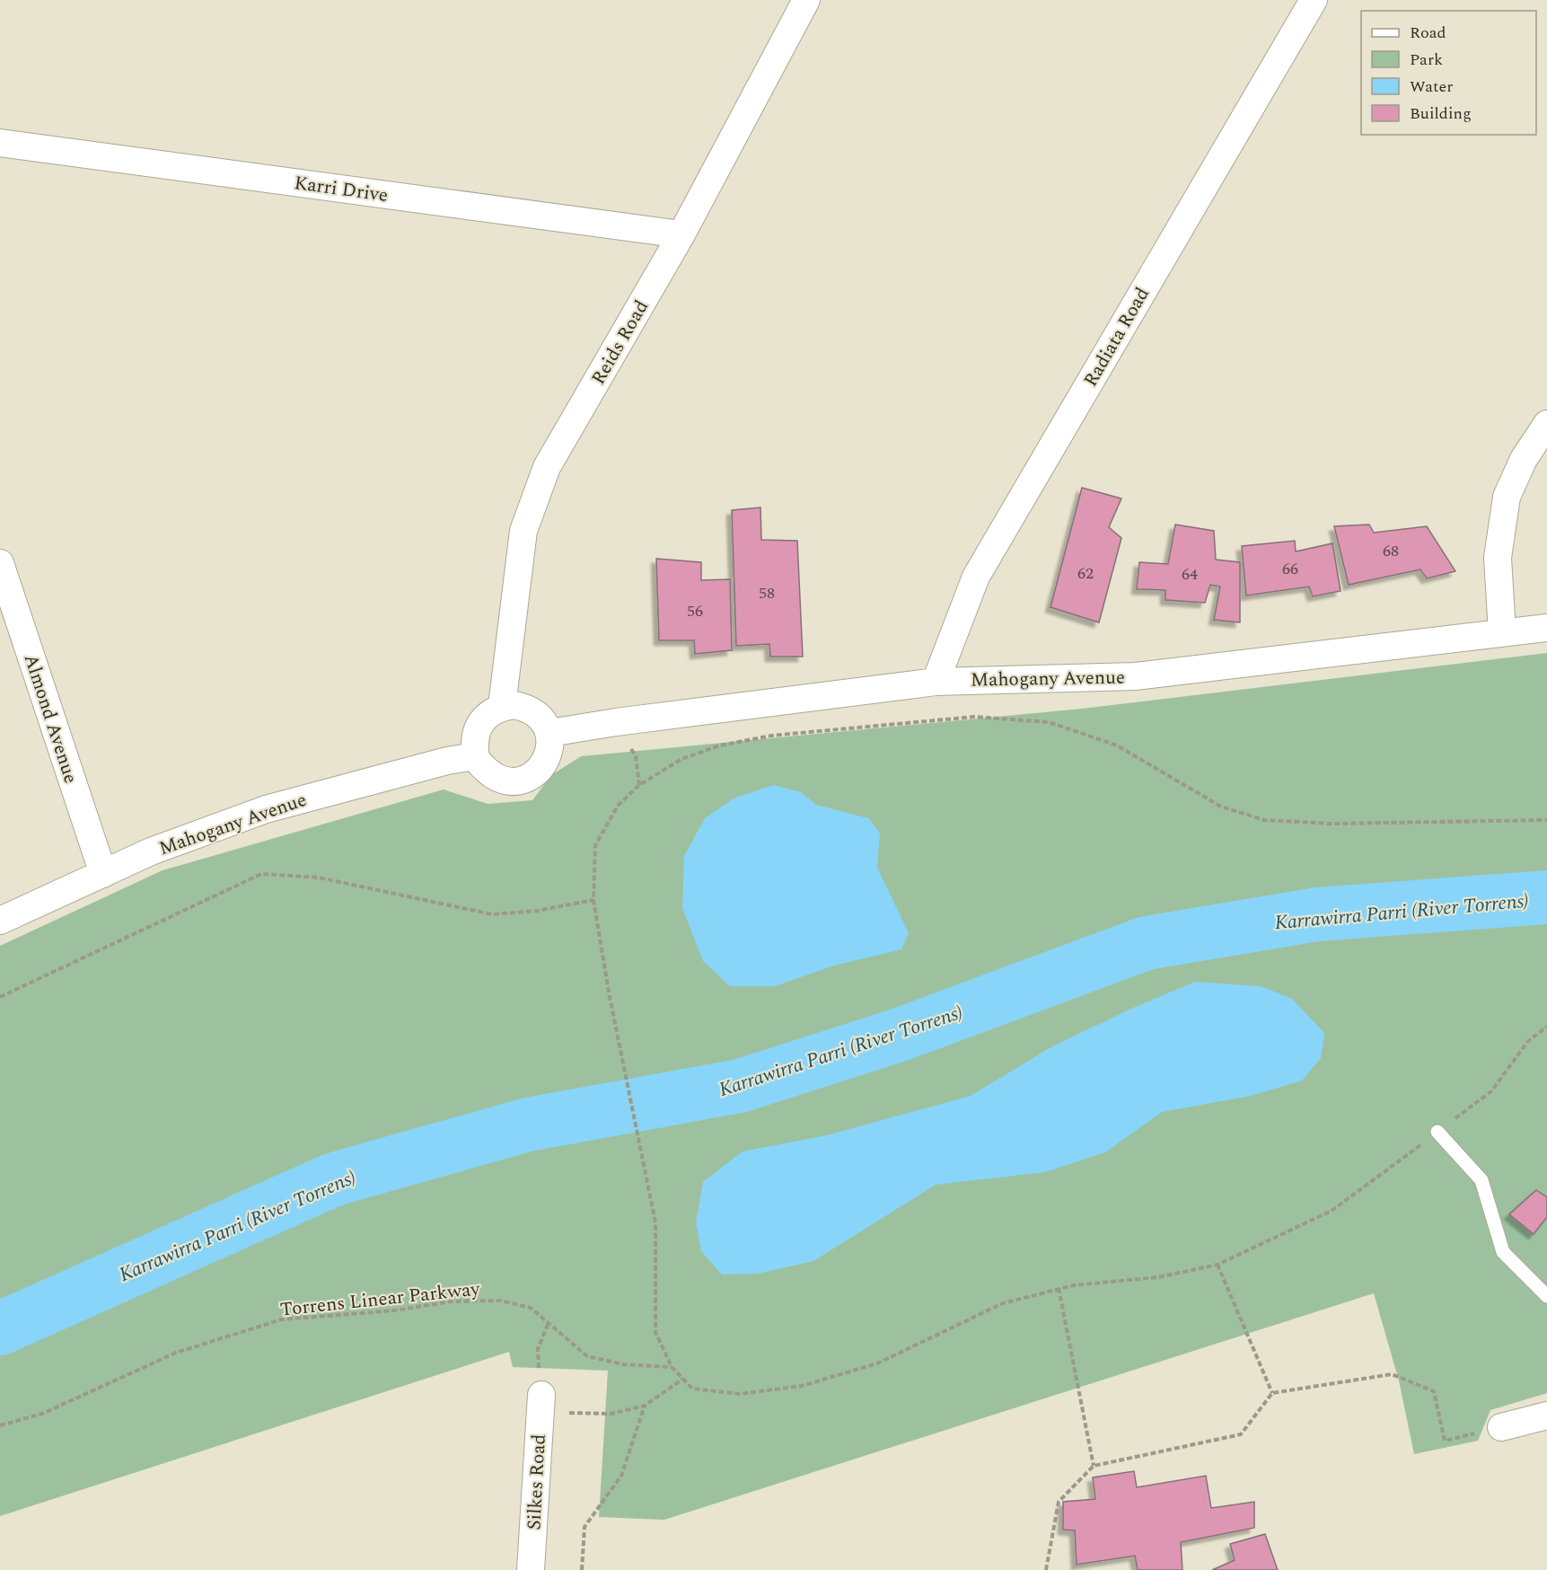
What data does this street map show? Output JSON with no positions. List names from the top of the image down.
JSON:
{
  "streets": {
    "street": [
      "Karri Drive",
      "Radiata Road",
      "Reids Road",
      "Mahogany Avenue",
      "Almond Avenue",
      "Silkes Road"
    ],
    "path": ["Torrens Linear Parkway"]
  },
  "crossings": [
    ["Karri Drive", "Reids Road"],
    ["Radiata Road", "Mahogany Avenue"],
    ["Reids Road", "Mahogany Avenue"],
    ["Mahogany Avenue", "Almond Avenue"]
  ],
  "water": ["Karrawirra Parri (River Torrens)"],
  "house_numbers": [
    "68",
    "66",
    "62",
    "64",
    "58",
    "56"
  ],
  "legend": [
    "Road",
    "Park",
    "Water",
    "Building"
  ]
}
